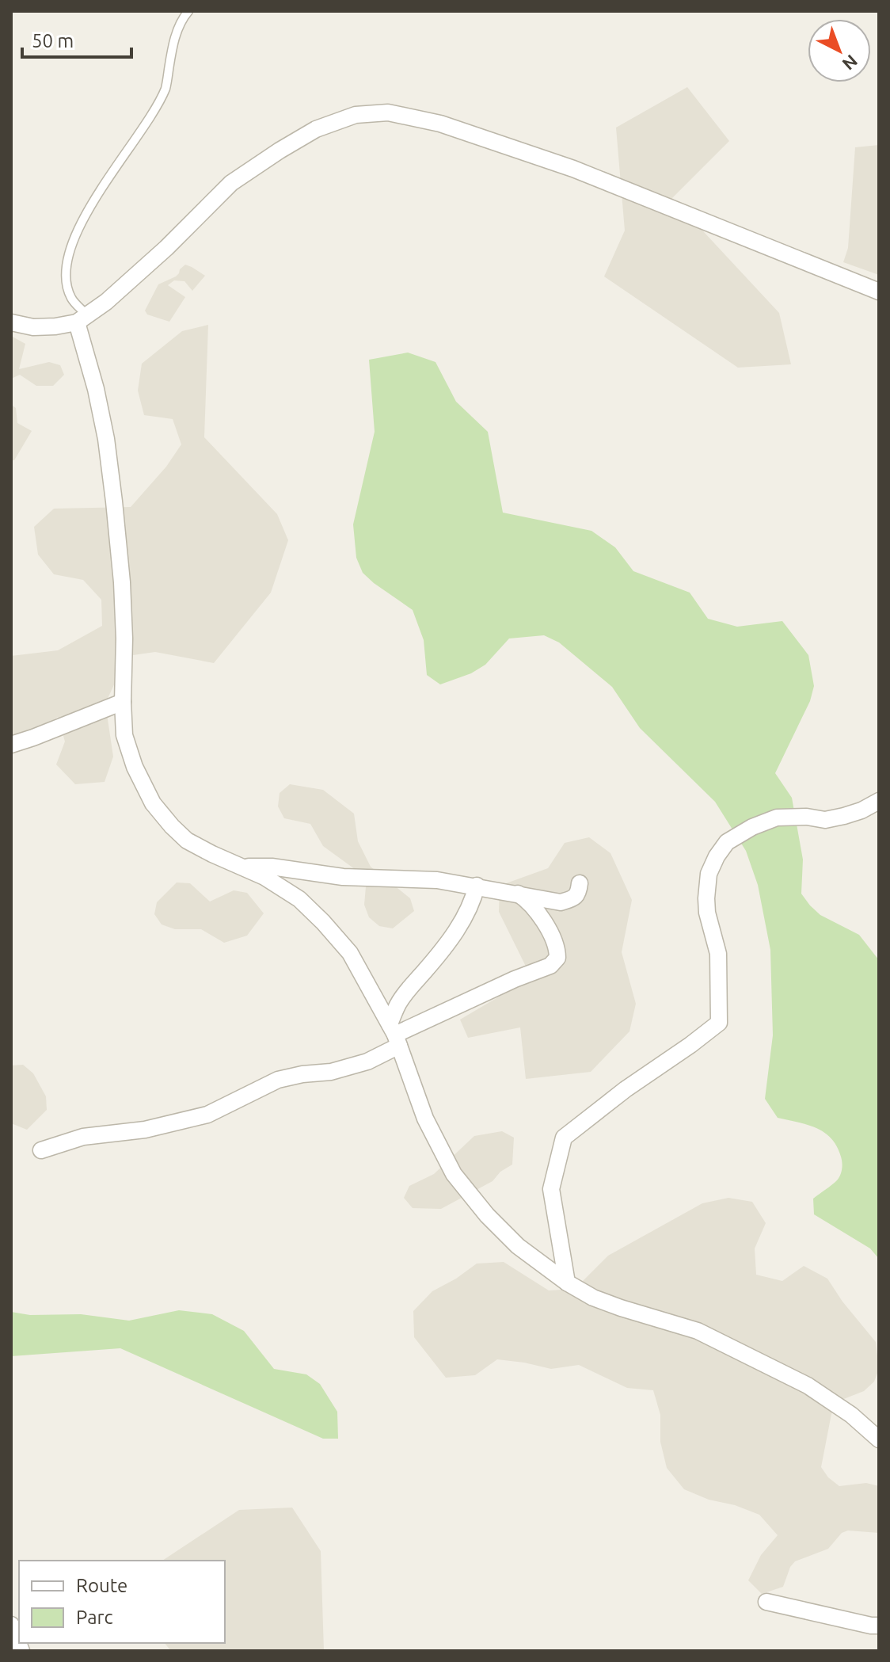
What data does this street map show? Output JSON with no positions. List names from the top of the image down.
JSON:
{
  "legend": ["Route", "Parc"],
  "scale_bar": "50 m",
  "north": "bottom right"
}
